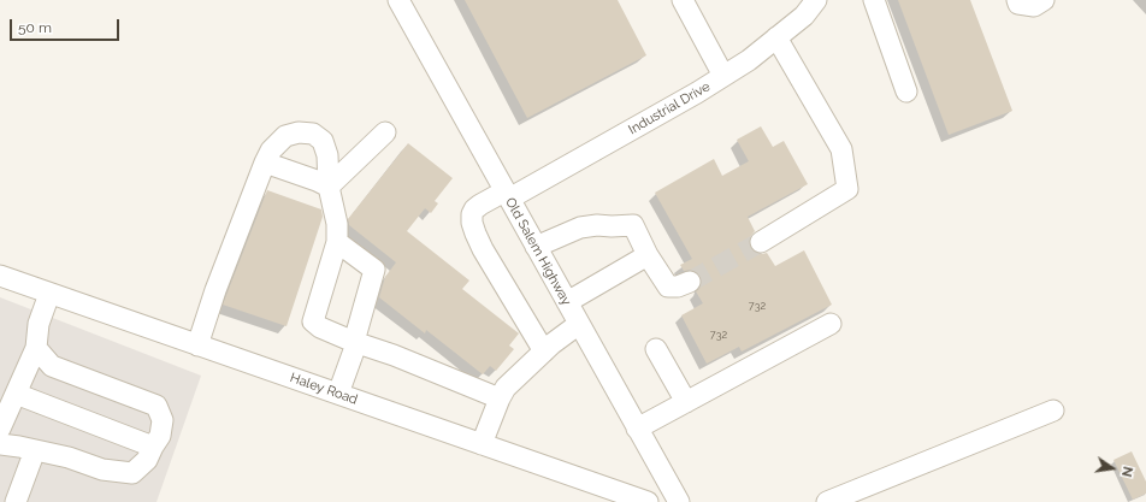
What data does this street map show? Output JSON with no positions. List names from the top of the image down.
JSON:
{
  "streets": {
    "street": ["Industrial Drive", "Old Salem Highway", "Haley Road"]
  },
  "crossings": [
    ["Industrial Drive", "Old Salem Highway"]
  ],
  "house_numbers": ["732", "732"],
  "scale_bar": "50 m",
  "north": "right"
}
